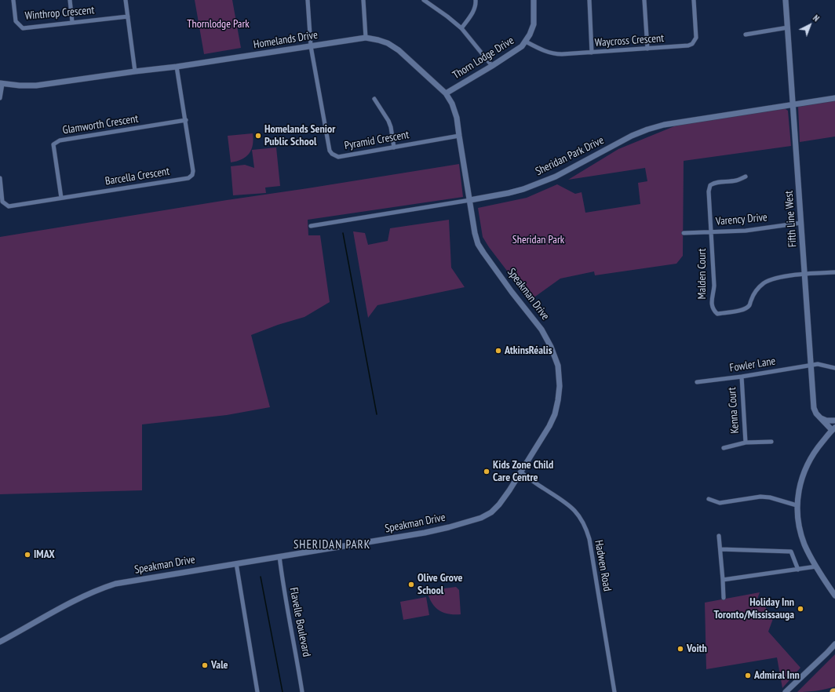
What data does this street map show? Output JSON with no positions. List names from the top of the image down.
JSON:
{
  "streets": {
    "street": [
      "Winthrop Crescent",
      "Homelands Drive",
      "Waycross Crescent",
      "Thorn Lodge Drive",
      "Glamworth Crescent",
      "Pyramid Crescent",
      "Sheridan Park Drive",
      "Barcella Crescent",
      "Fifth Line West",
      "Varency Drive",
      "Malden Court",
      "Speakman Drive",
      "Fowler Lane",
      "Kenna Court",
      "Hadwen Road",
      "Flavelle Boulevard"
    ]
  },
  "crossings": [
    ["Homelands Drive", "Thorn Lodge Drive"],
    ["Homelands Drive", "Pyramid Crescent"],
    ["Homelands Drive", "Sheridan Park Drive"],
    ["Homelands Drive", "Barcella Crescent"],
    ["Homelands Drive", "Speakman Drive"],
    ["Waycross Crescent", "Thorn Lodge Drive"],
    ["Glamworth Crescent", "Barcella Crescent"],
    ["Sheridan Park Drive", "Fifth Line West"],
    ["Sheridan Park Drive", "Speakman Drive"],
    ["Fifth Line West", "Varency Drive"],
    ["Fifth Line West", "Malden Court"],
    ["Fifth Line West", "Fowler Lane"],
    ["Varency Drive", "Malden Court"],
    ["Speakman Drive", "Hadwen Road"],
    ["Speakman Drive", "Flavelle Boulevard"],
    ["Fowler Lane", "Kenna Court"]
  ],
  "districts": ["SHERIDAN PARK"],
  "parks": ["Thornlodge Park", "Sheridan Park"],
  "places": [
    "Homelands Senior Public School",
    "AtkinsRéalis",
    "Kids Zone Child Care Centre",
    "IMAX",
    "Olive Grove School",
    "Holiday Inn Toronto/Mississauga",
    "Voith",
    "Vale",
    "Admiral Inn"
  ],
  "north": "top right"
}
